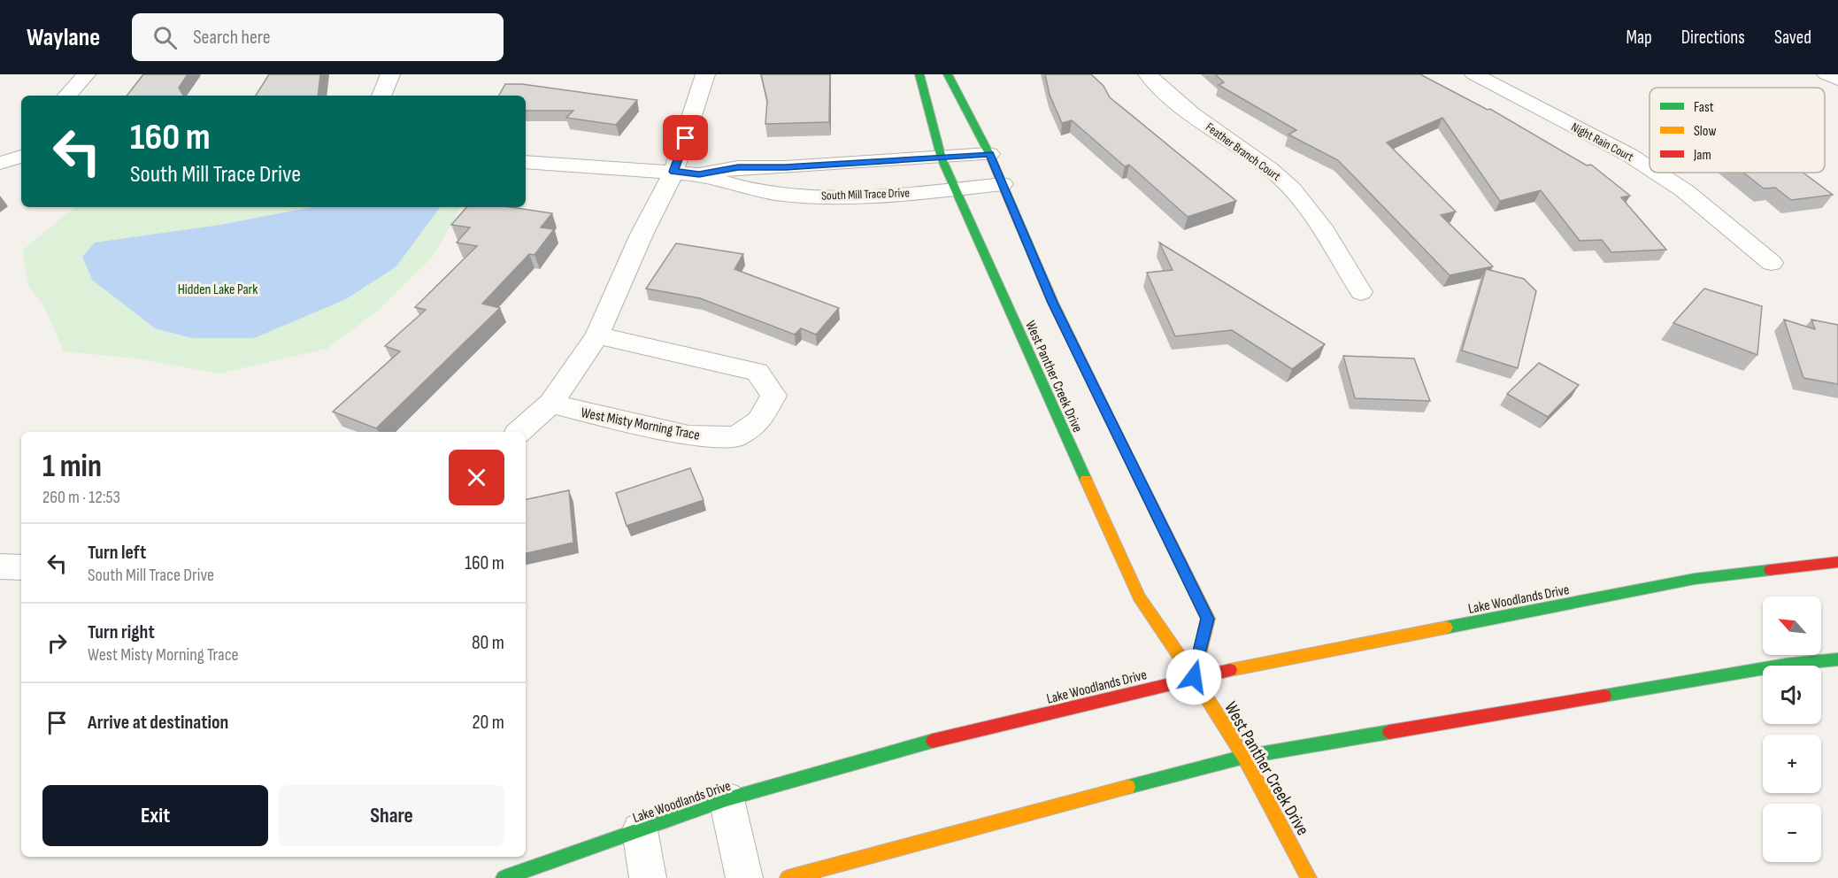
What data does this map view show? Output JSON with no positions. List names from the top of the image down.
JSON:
{
  "streets": {
    "street": [
      "Night Rain Court",
      "Feather Branch Court",
      "South Mill Trace Drive",
      "West Panther Creek Drive",
      "West Misty Morning Trace",
      "Lake Woodlands Drive"
    ]
  },
  "crossings": [
    ["South Mill Trace Drive", "West Panther Creek Drive"],
    ["West Panther Creek Drive", "Lake Woodlands Drive"]
  ],
  "parks": ["Hidden Lake Park"],
  "legend": ["Fast", "Slow", "Jam"],
  "north": "top left",
  "page": {
    "header": "Waylane",
    "search": "Search here",
    "nav": ["Map", "Directions", "Saved"],
    "turn": ["160 m", "South Mill Trace Drive"],
    "heading": ["1 min", "260 m · 12:53"],
    "list": [
      {
        "name": "Turn left",
        "note": "South Mill Trace Drive",
        "value": "160 m"
      },
      {
        "name": "Turn right",
        "note": "West Misty Morning Trace",
        "value": "80 m"
      },
      {
        "name": "Arrive at destination",
        "value": "20 m"
      }
    ],
    "map_buttons": ["+", "−"],
    "buttons": ["Exit", "Share"]
  }
}
